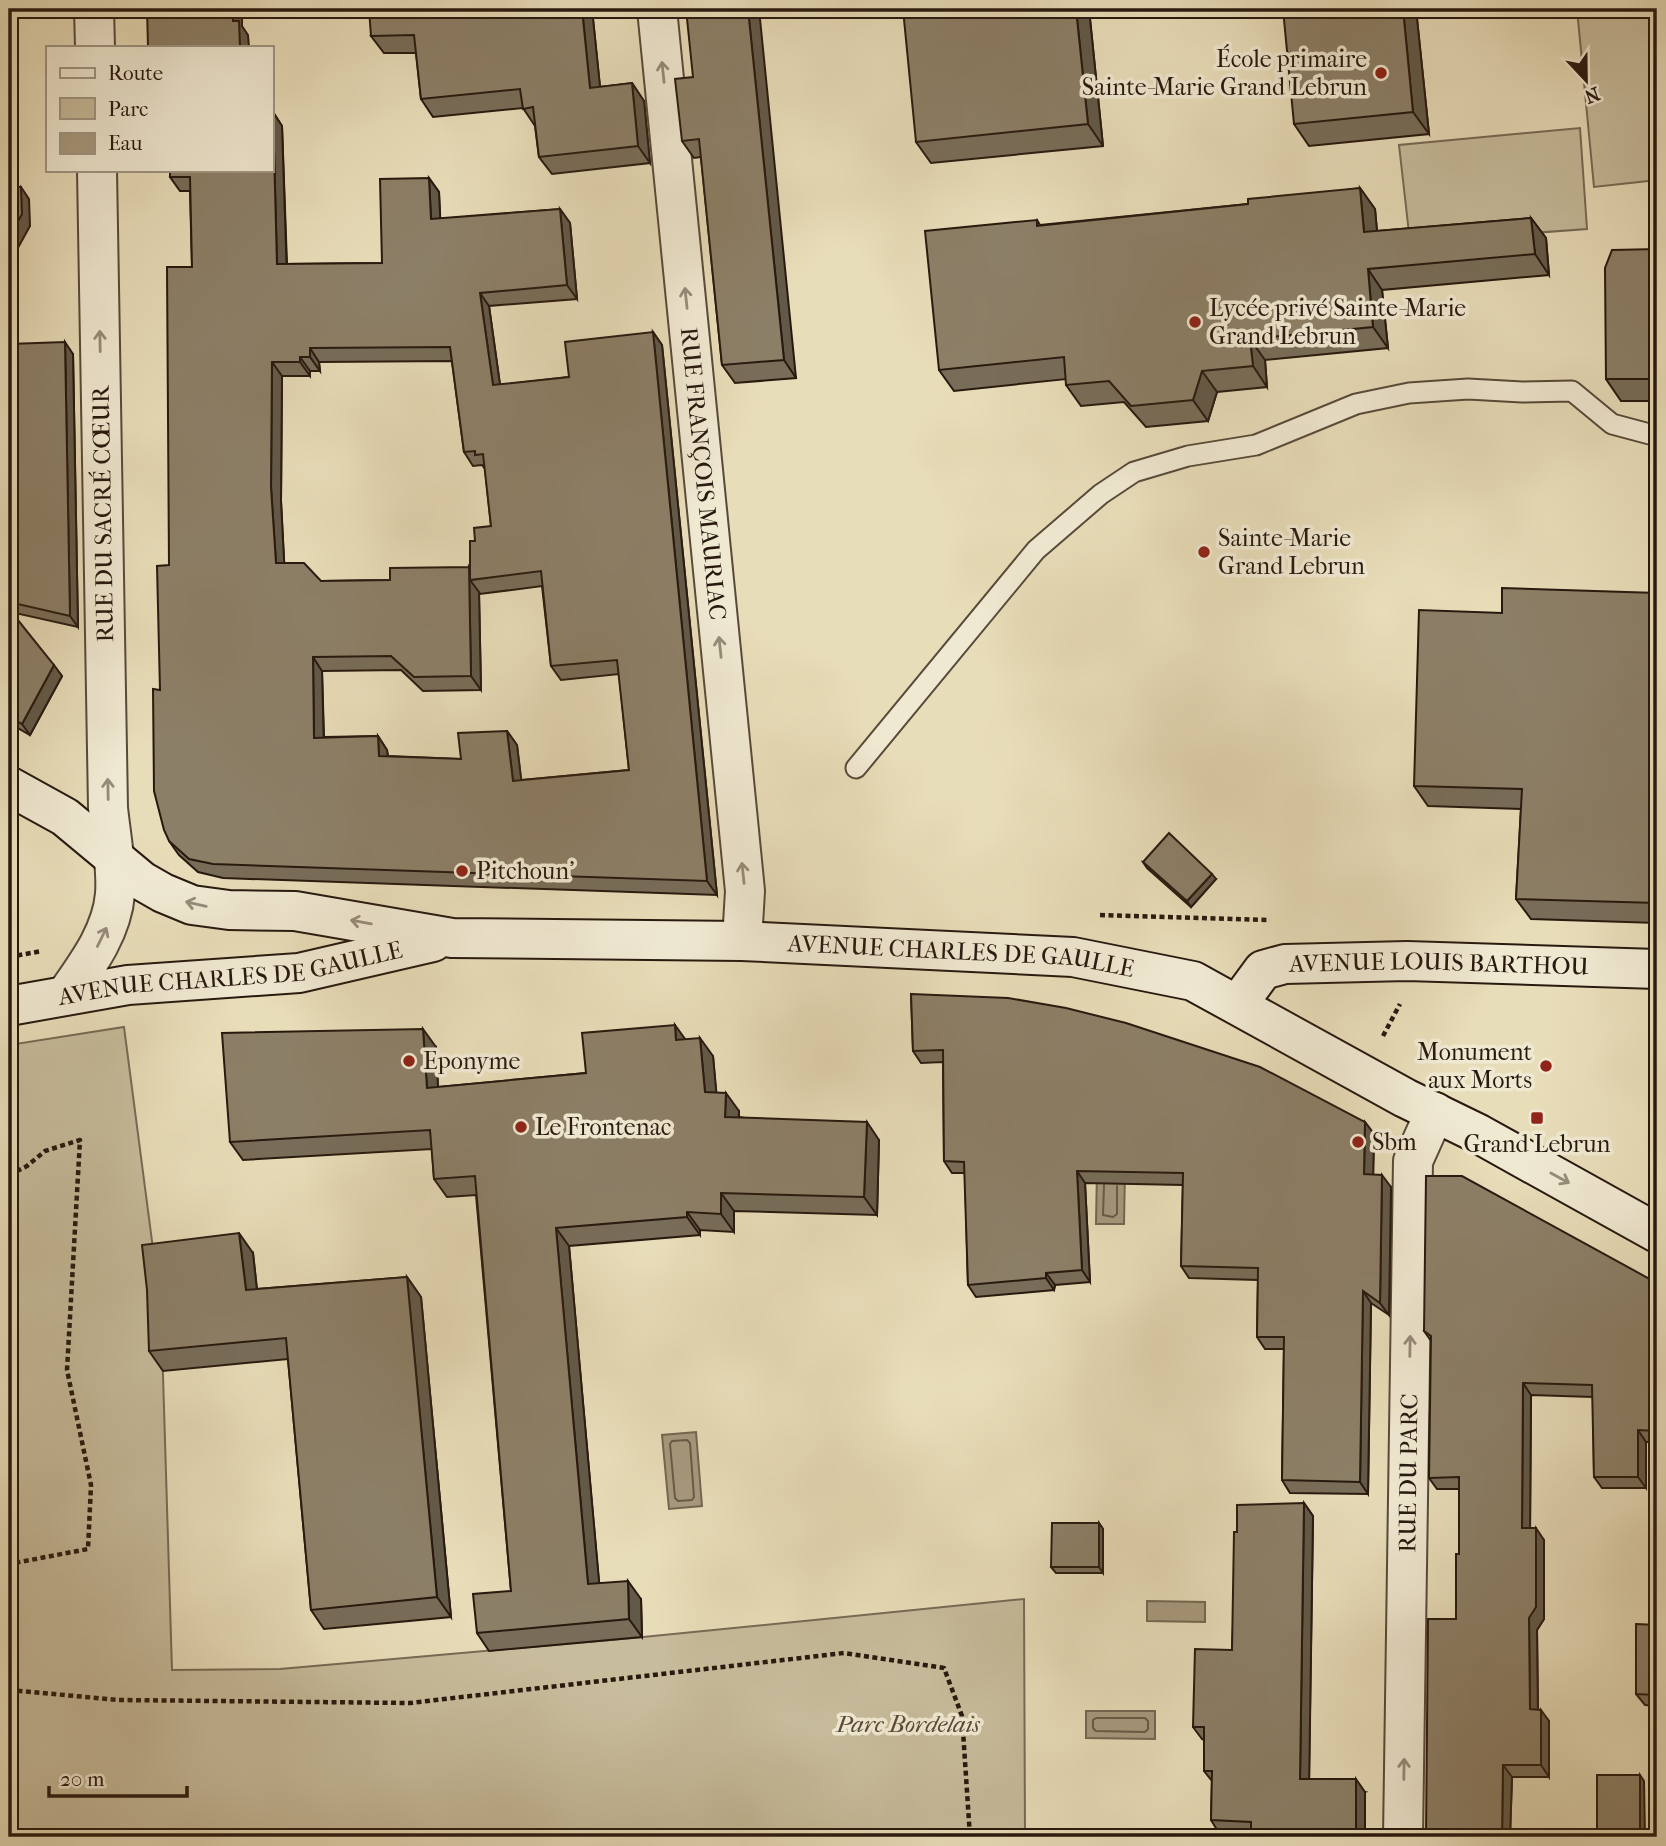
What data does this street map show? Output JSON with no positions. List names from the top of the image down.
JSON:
{
  "streets": {
    "street": [
      "RUE FRANÇOIS MAURIAC",
      "RUE DU SACRÉ CŒUR",
      "AVENUE CHARLES DE GAULLE",
      "AVENUE LOUIS BARTHOU",
      "RUE DU PARC"
    ]
  },
  "crossings": [
    ["RUE FRANÇOIS MAURIAC", "AVENUE CHARLES DE GAULLE"],
    ["RUE DU SACRÉ CŒUR", "AVENUE CHARLES DE GAULLE"],
    ["AVENUE CHARLES DE GAULLE", "AVENUE LOUIS BARTHOU"],
    ["AVENUE CHARLES DE GAULLE", "RUE DU PARC"]
  ],
  "one_way": ["RUE FRANÇOIS MAURIAC", "RUE DU SACRÉ CŒUR", "RUE DU PARC"],
  "parks": ["Parc Bordelais"],
  "places": {
    "other": [
      "École primaire Sainte-Marie Grand Lebrun",
      "Lycée privé Sainte-Marie Grand Lebrun",
      "Sainte-Marie Grand Lebrun",
      "Pitchoun'",
      "Eponyme",
      "Monument aux Morts",
      "Le Frontenac",
      "Sbm"
    ],
    "transit": ["Grand Lebrun"]
  },
  "legend": ["Route", "Parc", "Eau"],
  "scale_bar": "20 m",
  "north": "bottom"
}
